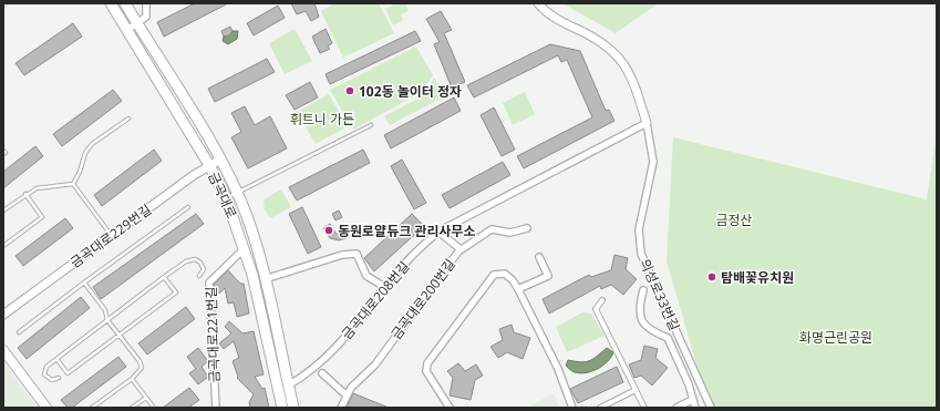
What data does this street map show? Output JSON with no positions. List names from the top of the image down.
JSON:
{
  "streets": {
    "main road": ["금곡대로"],
    "street": [
      "금곡대로229번길",
      "의성로33번길",
      "금곡대로200번길",
      "금곡대로208번길",
      "금곡대로221번길"
    ]
  },
  "crossings": [
    ["금곡대로", "금곡대로229번길"],
    ["금곡대로", "금곡대로208번길"],
    ["금곡대로", "금곡대로221번길"],
    ["의성로33번길", "금곡대로208번길"]
  ],
  "parks": ["휘트니 가든", "금정산", "화명근린공원"],
  "places": ["102동 놀이터 정자", "동원로얄듀크 관리사무소", "탐배꽃유치원"]
}
